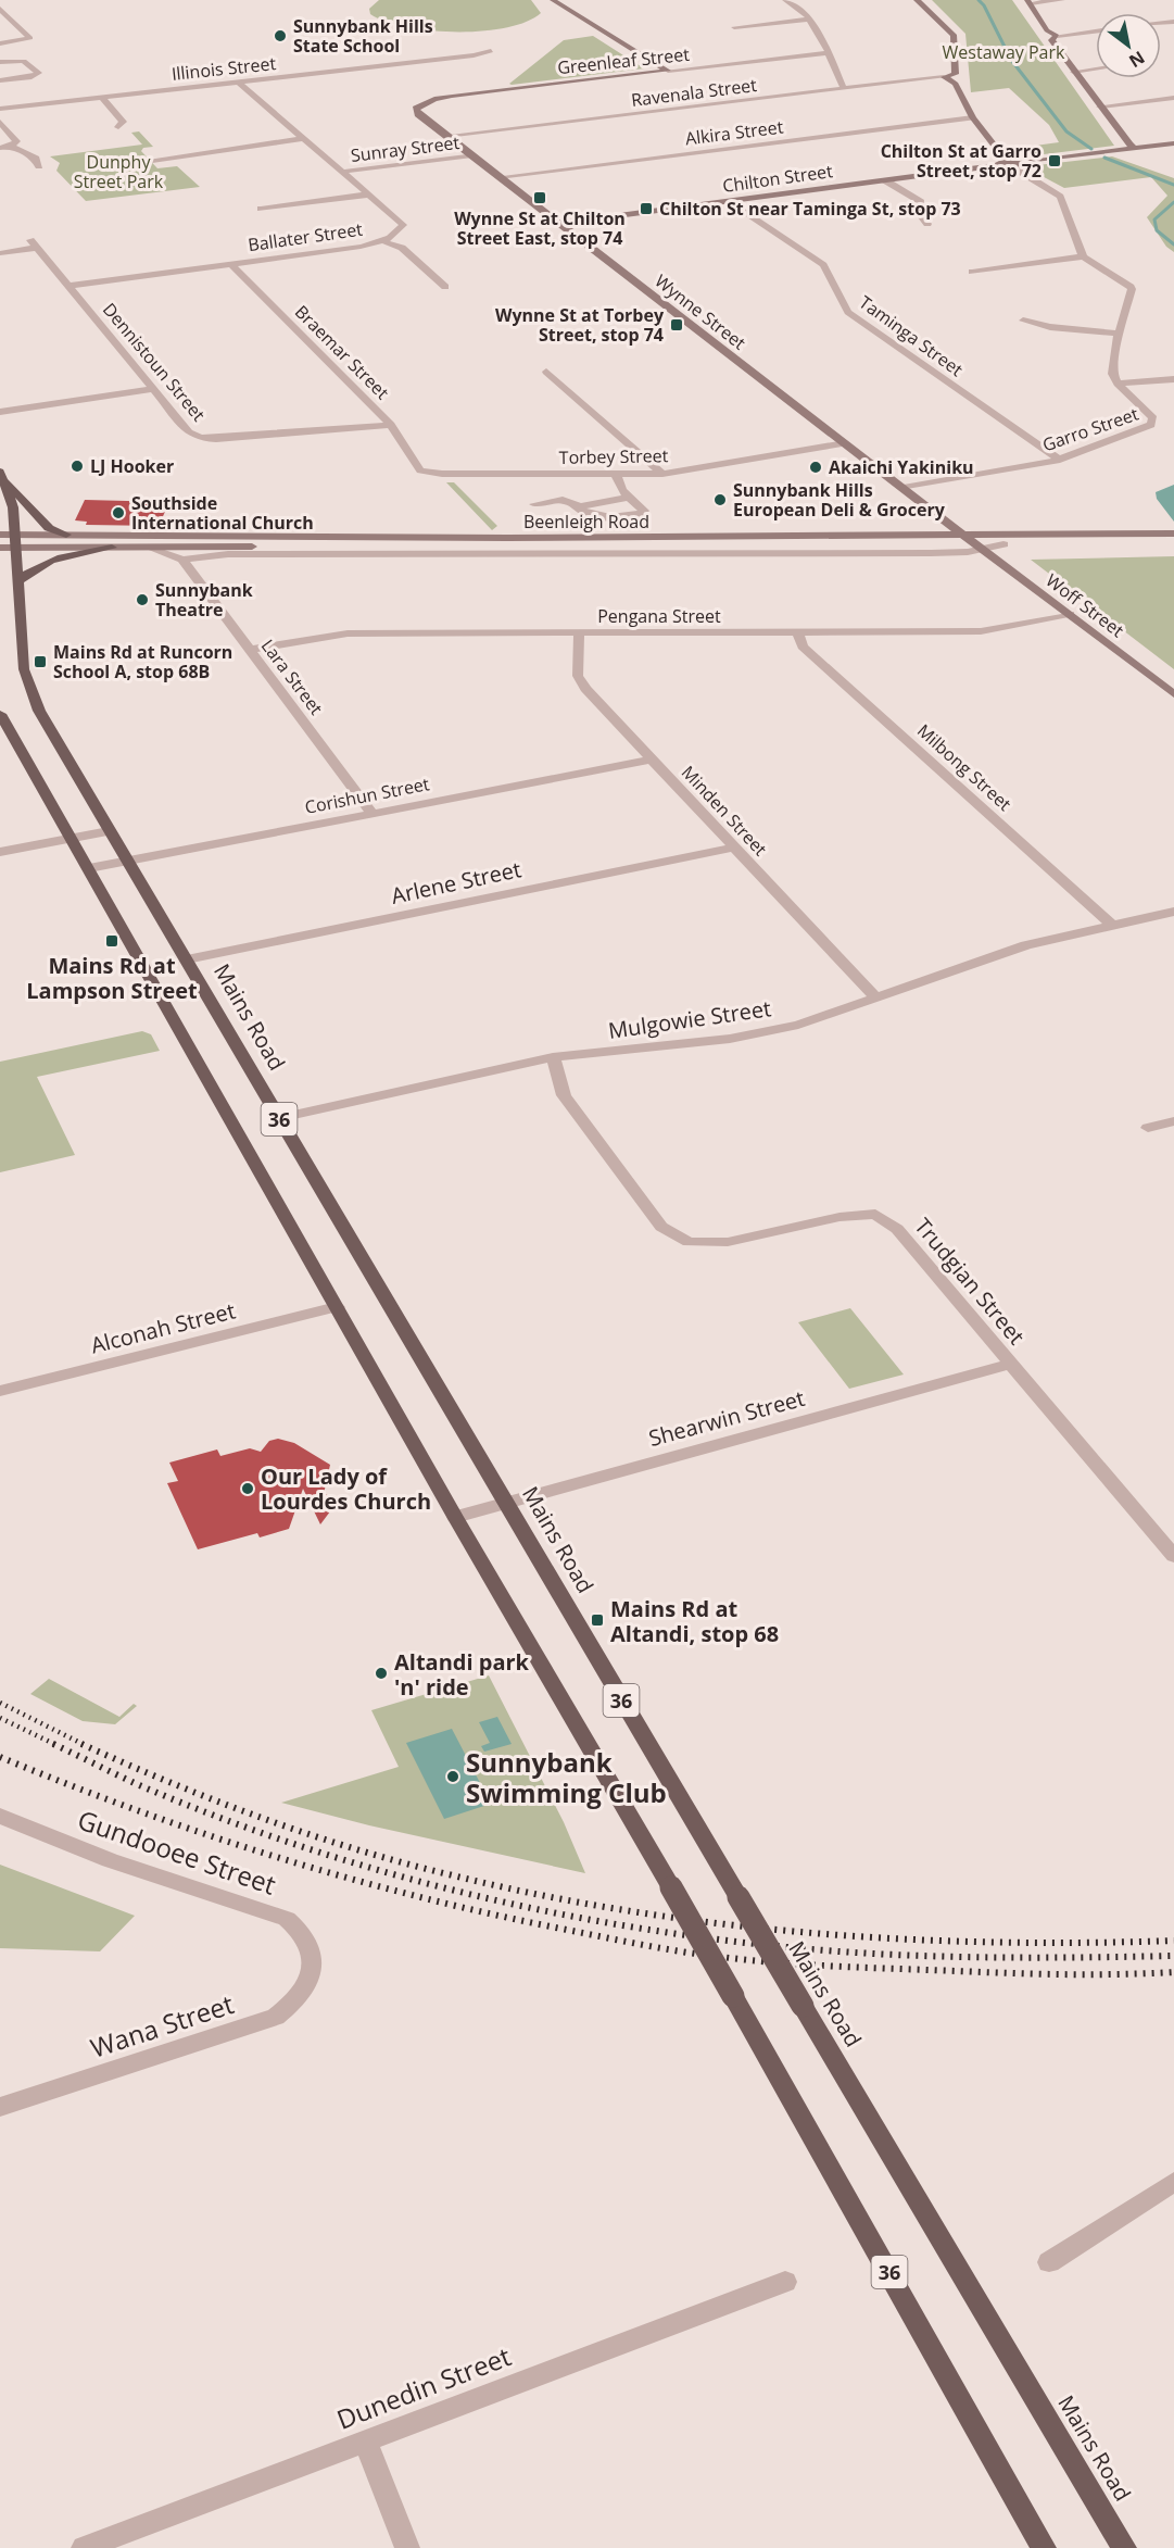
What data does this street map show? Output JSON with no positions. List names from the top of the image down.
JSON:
{
  "streets": {
    "main road": ["Mains Road", "36"],
    "street": [
      "Greenleaf Street",
      "Illinois Street",
      "Ravenala Street",
      "Alkira Street",
      "Sunray Street",
      "Chilton Street",
      "Ballater Street",
      "Wynne Street",
      "Taminga Street",
      "Braemar Street",
      "Dennistoun Street",
      "Garro Street",
      "Torbey Street",
      "Beenleigh Road",
      "Woff Street",
      "Pengana Street",
      "Lara Street",
      "Milbong Street",
      "Corishun Street",
      "Minden Street",
      "Arlene Street",
      "Mulgowie Street",
      "Trudgian Street",
      "Alconah Street",
      "Shearwin Street",
      "Gundooee Street",
      "Wana Street",
      "Dunedin Street"
    ]
  },
  "crossings": [
    ["Greenleaf Street", "Wynne Street"],
    ["Illinois Street", "Ballater Street"],
    ["Ravenala Street", "Wynne Street"],
    ["Alkira Street", "Wynne Street"],
    ["Sunray Street", "Ballater Street"],
    ["Sunray Street", "Wynne Street"],
    ["Chilton Street", "Wynne Street"],
    ["Chilton Street", "Taminga Street"],
    ["Ballater Street", "Braemar Street"],
    ["Ballater Street", "Dennistoun Street"],
    ["Wynne Street", "Garro Street"],
    ["Wynne Street", "Torbey Street"],
    ["Wynne Street", "Beenleigh Road"],
    ["Wynne Street", "Woff Street"],
    ["Taminga Street", "Garro Street"],
    ["Braemar Street", "Dennistoun Street"],
    ["Braemar Street", "Torbey Street"],
    ["Beenleigh Road", "Woff Street"],
    ["Beenleigh Road", "Lara Street"],
    ["Beenleigh Road", "Mains Road"],
    ["Beenleigh Road", "36"],
    ["Woff Street", "Pengana Street"],
    ["Pengana Street", "Lara Street"],
    ["Pengana Street", "Milbong Street"],
    ["Pengana Street", "Minden Street"],
    ["Lara Street", "Corishun Street"],
    ["Milbong Street", "Mulgowie Street"],
    ["Corishun Street", "Minden Street"],
    ["Corishun Street", "Mains Road"],
    ["Corishun Street", "36"],
    ["Minden Street", "Arlene Street"],
    ["Minden Street", "Mulgowie Street"],
    ["Arlene Street", "Mains Road"],
    ["Mains Road", "Mulgowie Street"],
    ["Mains Road", "36"],
    ["Mains Road", "Shearwin Street"],
    ["Mulgowie Street", "Trudgian Street"],
    ["36", "Alconah Street"],
    ["36", "Shearwin Street"],
    ["Trudgian Street", "Shearwin Street"],
    ["Gundooee Street", "Wana Street"]
  ],
  "parks": ["Westaway Park", "Dunphy Street Park"],
  "places": {
    "other": [
      "Sunnybank Hills State School",
      "LJ Hooker",
      "Akaichi Yakiniku",
      "Sunnybank Hills European Deli & Grocery",
      "Southside International Church",
      "Sunnybank Theatre",
      "Our Lady of Lourdes Church",
      "Altandi park 'n' ride",
      "Sunnybank Swimming Club"
    ],
    "transit": [
      "Chilton St at Garro Street, stop 72",
      "Wynne St at Chilton Street East, stop 74",
      "Chilton St near Taminga St, stop 73",
      "Wynne St at Torbey Street, stop 74",
      "Mains Rd at Runcorn School A, stop 68B",
      "Mains Rd at Lampson Street",
      "Mains Rd at Altandi, stop 68"
    ]
  },
  "north": "bottom right"
}
